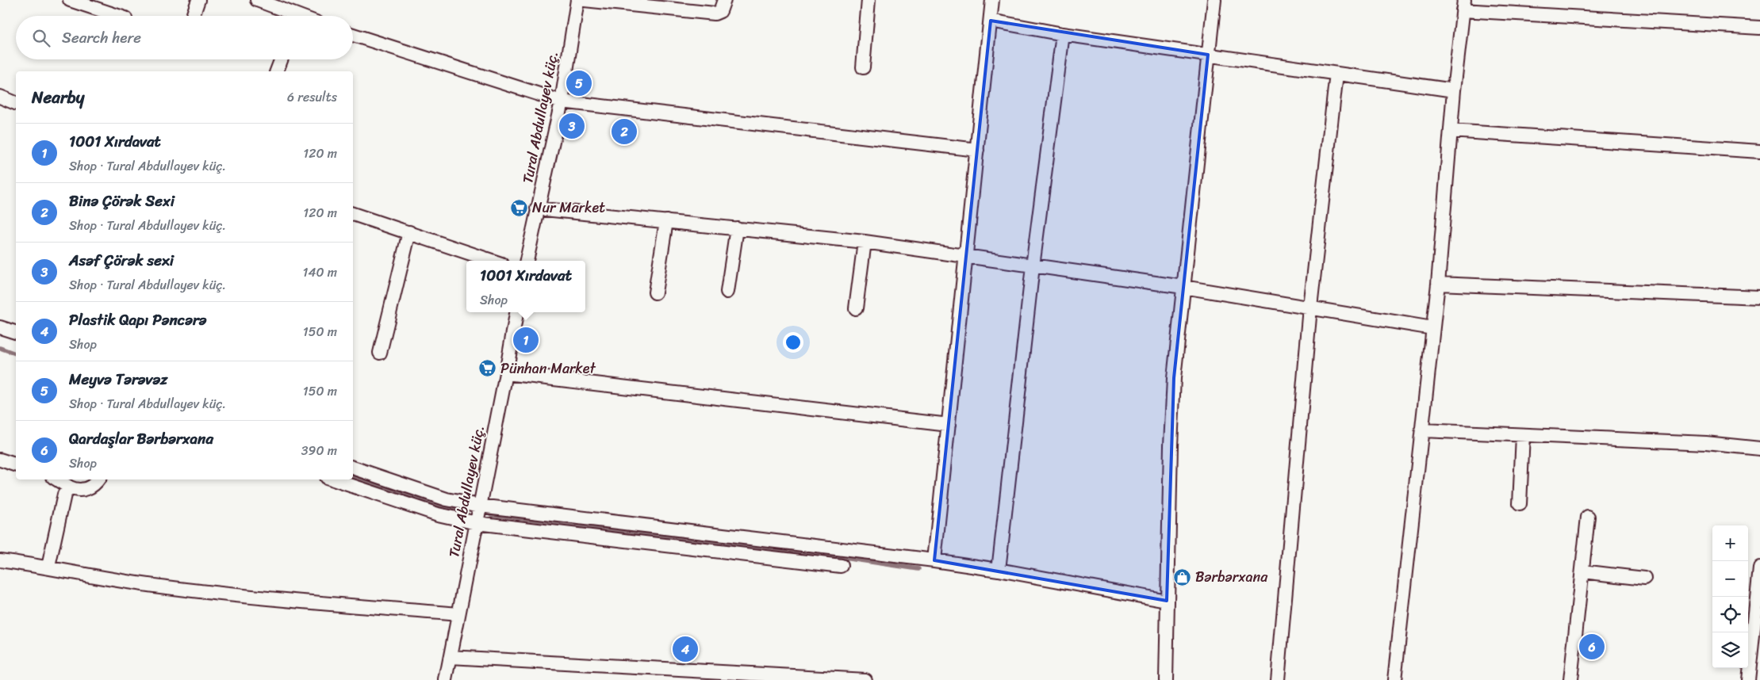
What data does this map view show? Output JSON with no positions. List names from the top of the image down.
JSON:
{
  "streets": {
    "street": ["Tural Abdullayev küç."]
  },
  "places": {
    "supermarket": ["Nur Market", "Pünhan Market"],
    "shop": ["Bərbərxana"]
  },
  "page": {
    "search": "Search here",
    "pins": [
      "5",
      "3",
      "2",
      "1",
      "6",
      "4"
    ],
    "heading": ["Nearby", "6 results"],
    "list": [
      {
        "mark": "1",
        "name": "1001 Xırdavat",
        "note": "Shop · Tural Abdullayev küç.",
        "value": "120 m"
      },
      {
        "mark": "2",
        "name": "Binə Çörək Sexi",
        "note": "Shop · Tural Abdullayev küç.",
        "value": "120 m"
      },
      {
        "mark": "3",
        "name": "Asəf Çörək sexi",
        "note": "Shop · Tural Abdullayev küç.",
        "value": "140 m"
      },
      {
        "mark": "4",
        "name": "Plastik Qapı Pəncərə",
        "note": "Shop",
        "value": "150 m"
      },
      {
        "mark": "5",
        "name": "Meyvə Tərəvəz",
        "note": "Shop · Tural Abdullayev küç.",
        "value": "150 m"
      },
      {
        "mark": "6",
        "name": "Qardaşlar Bərbərxana",
        "note": "Shop",
        "value": "390 m"
      }
    ],
    "popup": ["1001 Xırdavat", "Shop"],
    "map_buttons": ["+", "−"]
  }
}
